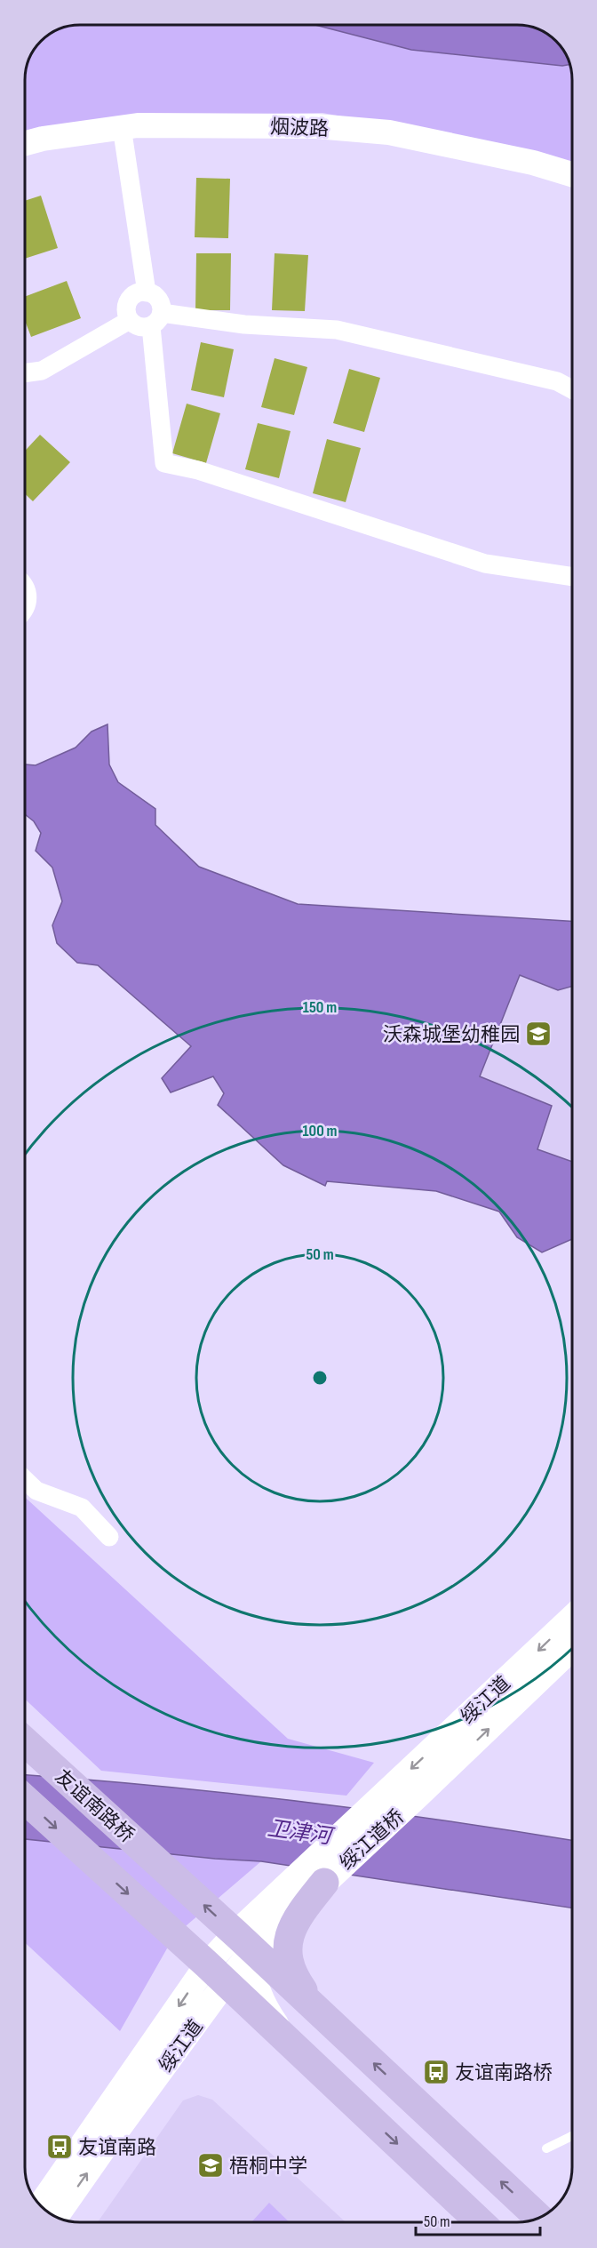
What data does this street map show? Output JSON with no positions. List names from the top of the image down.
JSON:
{
  "streets": {
    "main road": [
      "烟波路",
      "绥江道",
      "友谊南路桥",
      "绥江道桥"
    ]
  },
  "crossings": [
    ["绥江道", "友谊南路桥"],
    ["绥江道", "绥江道桥"],
    ["友谊南路桥", "绥江道桥"]
  ],
  "water": ["卫津河"],
  "places": {
    "school or university": ["沃森城堡幼稚园", "梧桐中学"],
    "bus stop": ["友谊南路桥", "友谊南路"]
  },
  "scale_bar": "50 m",
  "rings": ["150 m", "100 m", "50 m"]
}
